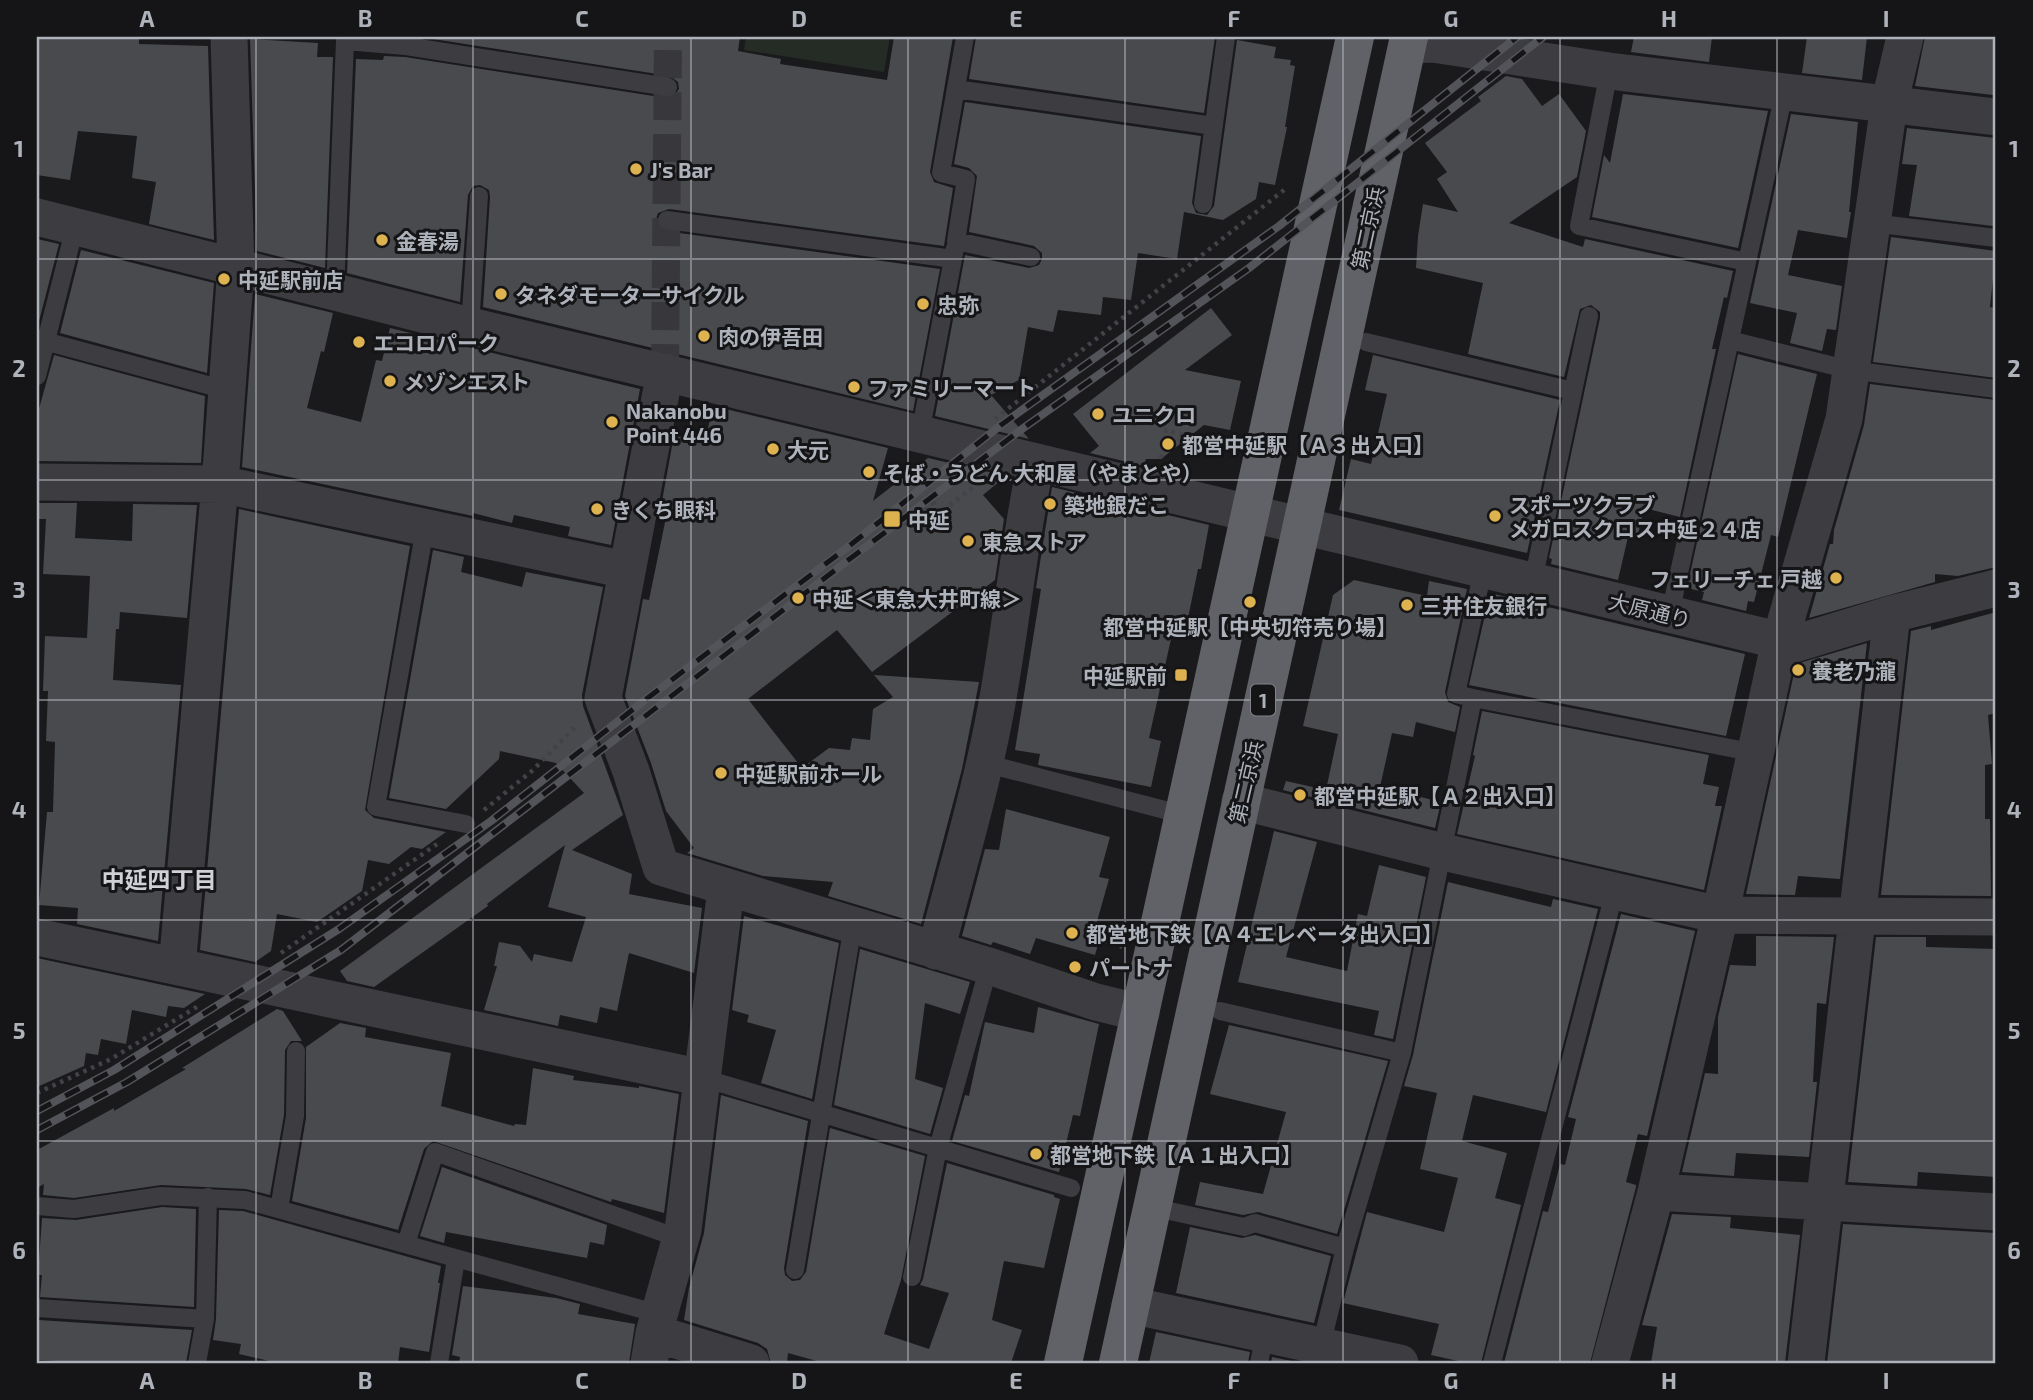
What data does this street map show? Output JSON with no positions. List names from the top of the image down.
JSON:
{
  "streets": {
    "highway": ["第二京浜", "1"],
    "street": ["大原通り"]
  },
  "crossings": [
    ["第二京浜", "大原通り"]
  ],
  "districts": ["中延四丁目"],
  "places": {
    "other": [
      "J's Bar",
      "金春湯",
      "中延駅前店",
      "タネダモーターサイクル",
      "忠弥",
      "肉の伊吾田",
      "エコロパーク",
      "メゾンエスト",
      "ファミリーマート",
      "ユニクロ",
      "Nakanobu Point 446",
      "都営中延駅【Ａ３出入口】",
      "大元",
      "そば・うどん 大和屋（やまとや）",
      "築地銀だこ",
      "きくち眼科",
      "スポーツクラブ メガロスクロス中延２４店",
      "東急ストア",
      "フェリーチェ 戸越",
      "中延＜東急大井町線＞",
      "都営中延駅【中央切符売り場】",
      "三井住友銀行",
      "養老乃瀧",
      "中延駅前ホール",
      "都営中延駅【Ａ２出入口】",
      "都営地下鉄【Ａ４エレベータ出入口】",
      "パートナ",
      "都営地下鉄【Ａ１出入口】"
    ],
    "transit": ["中延", "中延駅前"]
  },
  "grid": {
    "columns": [
      "A",
      "B",
      "C",
      "D",
      "E",
      "F",
      "G",
      "H",
      "I"
    ],
    "rows": [
      "1",
      "2",
      "3",
      "4",
      "5",
      "6"
    ]
  }
}
